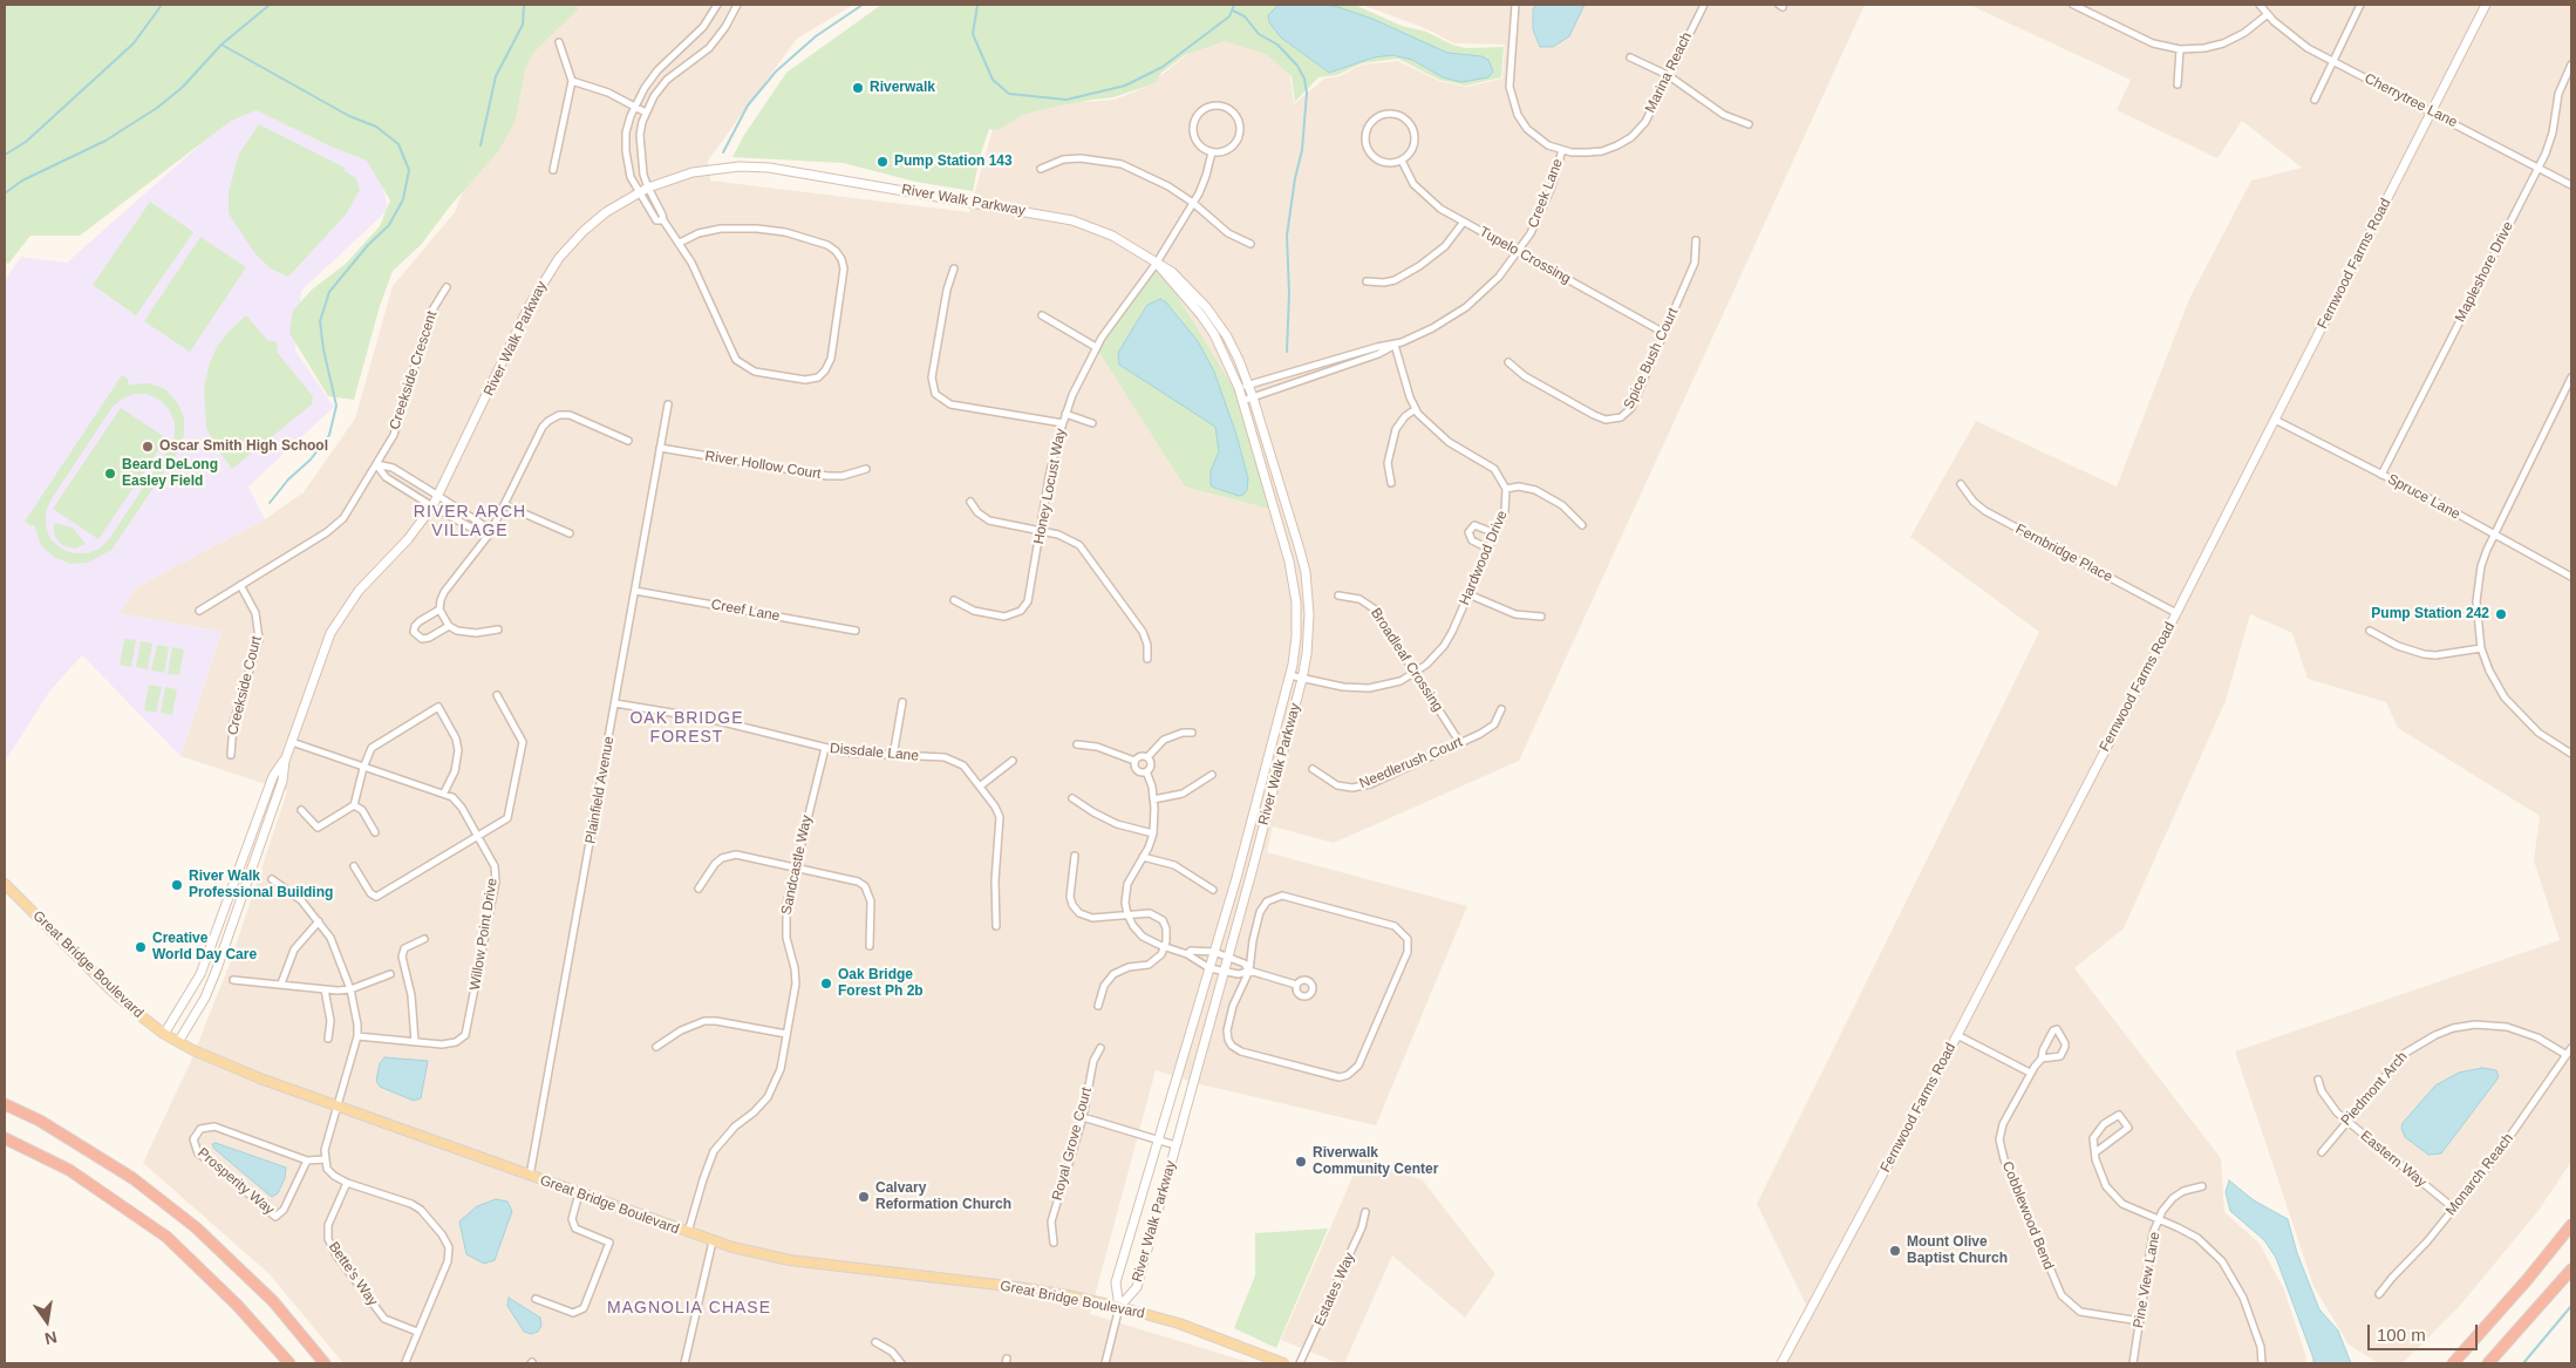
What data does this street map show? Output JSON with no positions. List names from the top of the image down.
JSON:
{
  "streets": {
    "main road": ["Great Bridge Boulevard"],
    "street": [
      "Marina Reach",
      "Cherrytree Lane",
      "Creek Lane",
      "River Walk Parkway",
      "Tupelo Crossing",
      "Fernwood Farms Road",
      "Mapleshore Drive",
      "Spice Bush Court",
      "Creekside Crescent",
      "River Hollow Court",
      "Honey Locust Way",
      "Spruce Lane",
      "Fernbridge Place",
      "Hardwood Drive",
      "Creef Lane",
      "Broadleaf Crossing",
      "Creekside Court",
      "Dissdale Lane",
      "Needlerush Court",
      "Plainfield Avenue",
      "Sandcastle Way",
      "Willow Point Drive",
      "Piedmont Arch",
      "Royal Grove Court",
      "Eastern Way",
      "Monarch Reach",
      "Prosperity Way",
      "Cobblewood Bend",
      "Bette's Way",
      "Pine View Lane",
      "Estates Way"
    ]
  },
  "crossings": [
    ["Marina Reach", "Creek Lane"],
    ["Cherrytree Lane", "Fernwood Farms Road"],
    ["Cherrytree Lane", "Mapleshore Drive"],
    ["Creek Lane", "River Walk Parkway"],
    ["Creek Lane", "Tupelo Crossing"],
    ["Creek Lane", "Hardwood Drive"],
    ["River Walk Parkway", "Honey Locust Way"],
    ["River Walk Parkway", "Hardwood Drive"],
    ["River Walk Parkway", "Willow Point Drive"],
    ["River Walk Parkway", "Great Bridge Boulevard"],
    ["Tupelo Crossing", "Spice Bush Court"],
    ["Fernwood Farms Road", "Spruce Lane"],
    ["Fernwood Farms Road", "Fernbridge Place"],
    ["Mapleshore Drive", "Spruce Lane"],
    ["Creekside Crescent", "Creekside Court"],
    ["River Hollow Court", "Plainfield Avenue"],
    ["Hardwood Drive", "Broadleaf Crossing"],
    ["Creef Lane", "Plainfield Avenue"],
    ["Broadleaf Crossing", "Needlerush Court"],
    ["Dissdale Lane", "Plainfield Avenue"],
    ["Dissdale Lane", "Sandcastle Way"],
    ["Plainfield Avenue", "Great Bridge Boulevard"],
    ["Sandcastle Way", "Great Bridge Boulevard"],
    ["Piedmont Arch", "Eastern Way"],
    ["Piedmont Arch", "Monarch Reach"],
    ["Eastern Way", "Monarch Reach"],
    ["Cobblewood Bend", "Pine View Lane"]
  ],
  "districts": ["RIVER ARCH VILLAGE", "OAK BRIDGE FOREST", "MAGNOLIA CHASE"],
  "places": [
    "Riverwalk",
    "Pump Station 143",
    "Oscar Smith High School",
    "Beard DeLong Easley Field",
    "Pump Station 242",
    "River Walk Professional Building",
    "Creative World Day Care",
    "Oak Bridge Forest Ph 2b",
    "Riverwalk Community Center",
    "Calvary Reformation Church",
    "Mount Olive Baptist Church"
  ],
  "scale_bar": "100 m",
  "north": "bottom"
}
